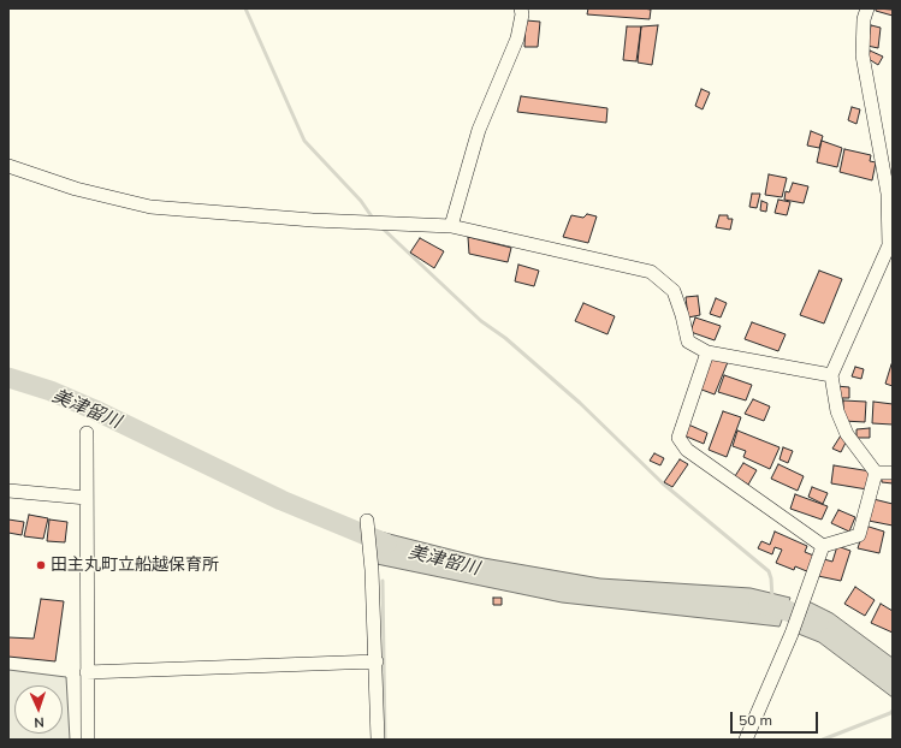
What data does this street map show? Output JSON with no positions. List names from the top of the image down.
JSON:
{
  "water": ["美津留川"],
  "places": ["田主丸町立船越保育所"],
  "scale_bar": "50 m",
  "north": "bottom"
}
